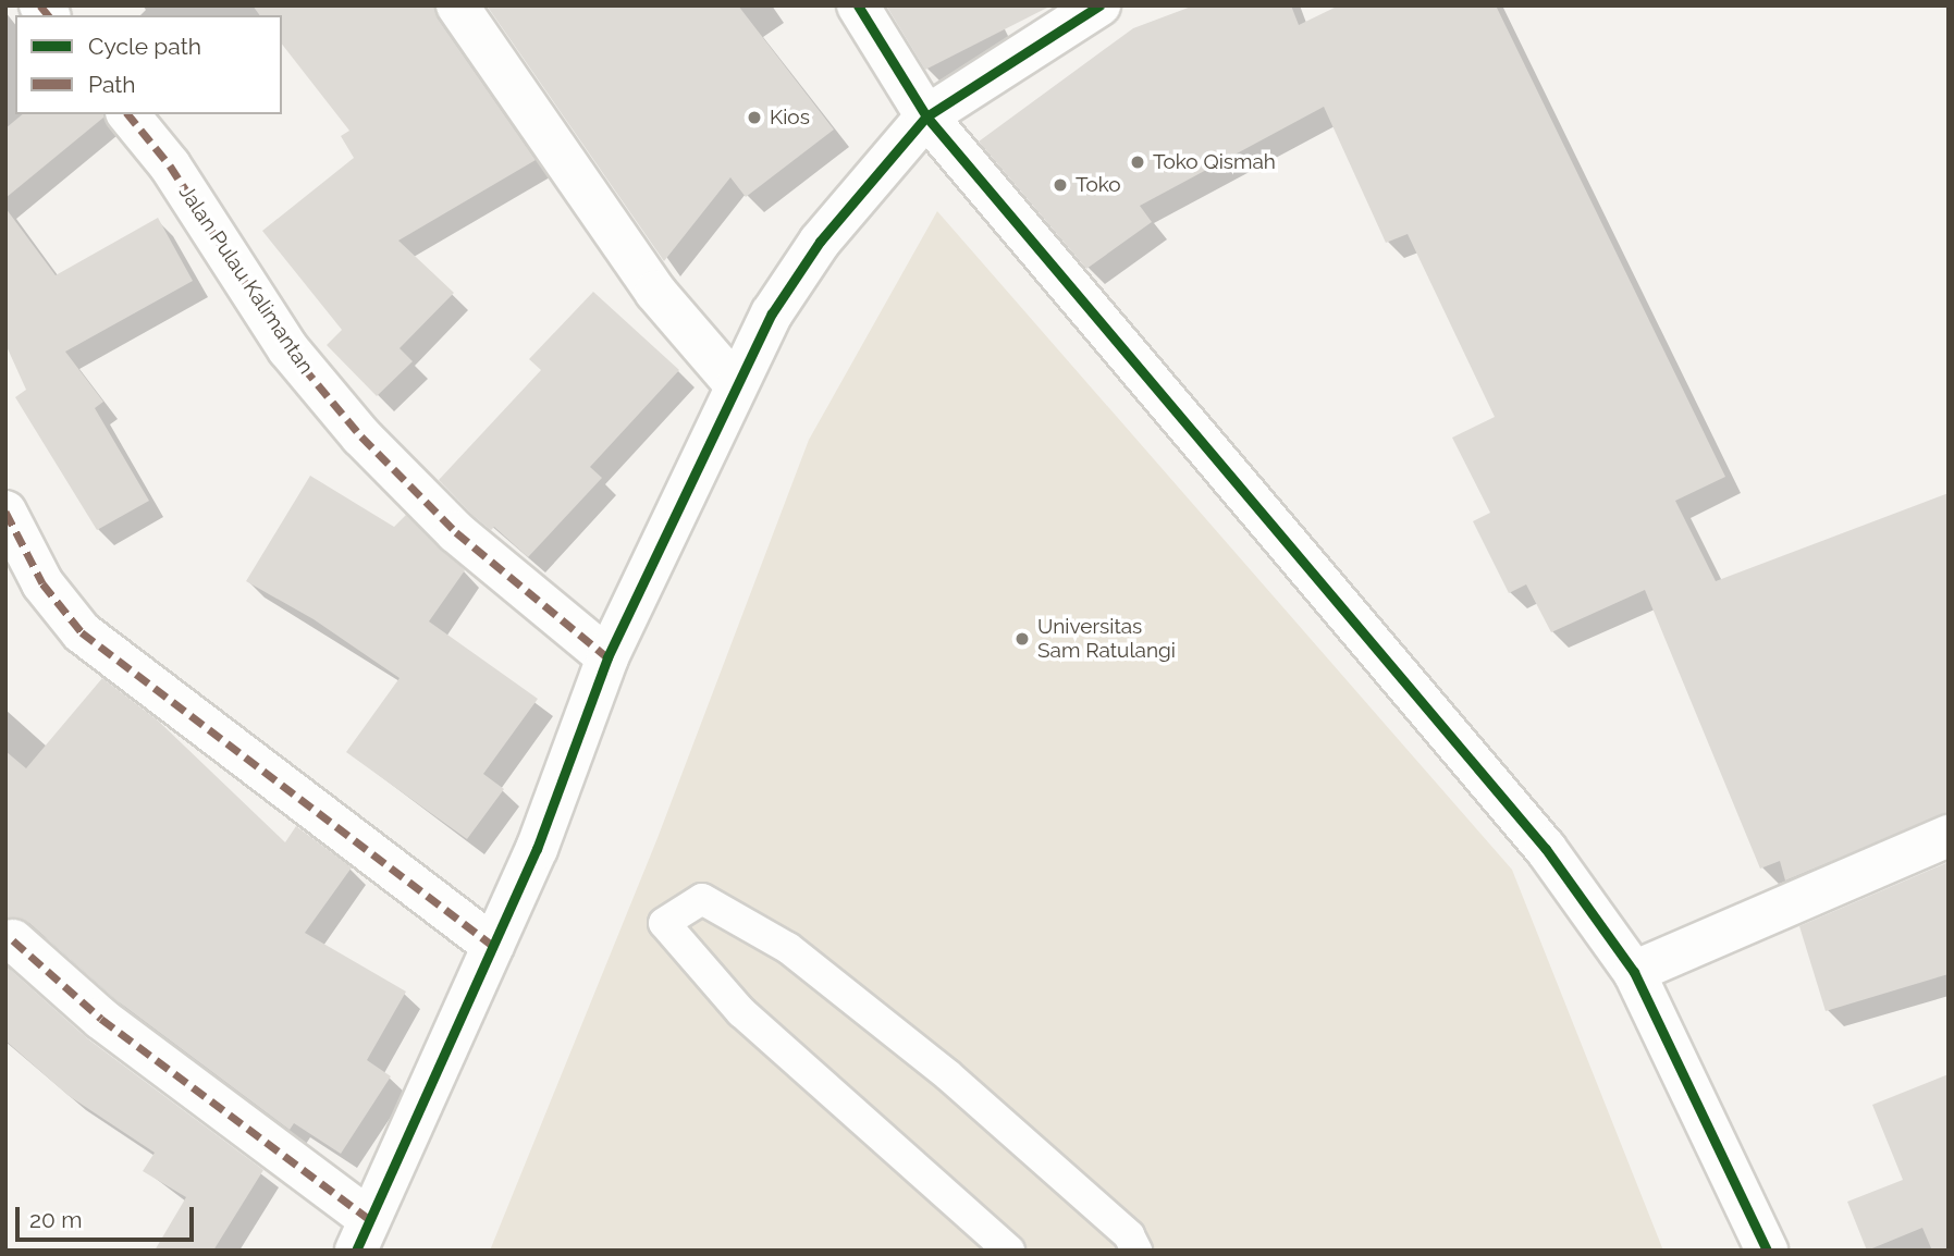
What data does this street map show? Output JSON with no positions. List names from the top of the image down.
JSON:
{
  "streets": {
    "street": ["Jalan Pulau Kalimantan"]
  },
  "places": [
    "Kios",
    "Toko Qismah",
    "Toko",
    "Universitas Sam Ratulangi"
  ],
  "legend": ["Cycle path", "Path"],
  "scale_bar": "20 m"
}
